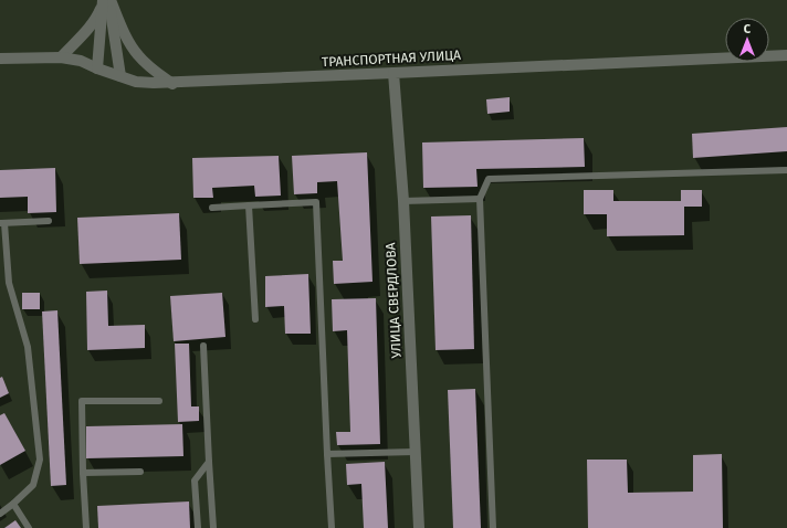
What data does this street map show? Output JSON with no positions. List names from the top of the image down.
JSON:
{
  "streets": {
    "street": ["ТРАНСПОРТНАЯ УЛИЦА", "УЛИЦА СВЕРДЛОВА"]
  },
  "crossings": [
    ["ТРАНСПОРТНАЯ УЛИЦА", "УЛИЦА СВЕРДЛОВА"]
  ],
  "north": "top"
}
